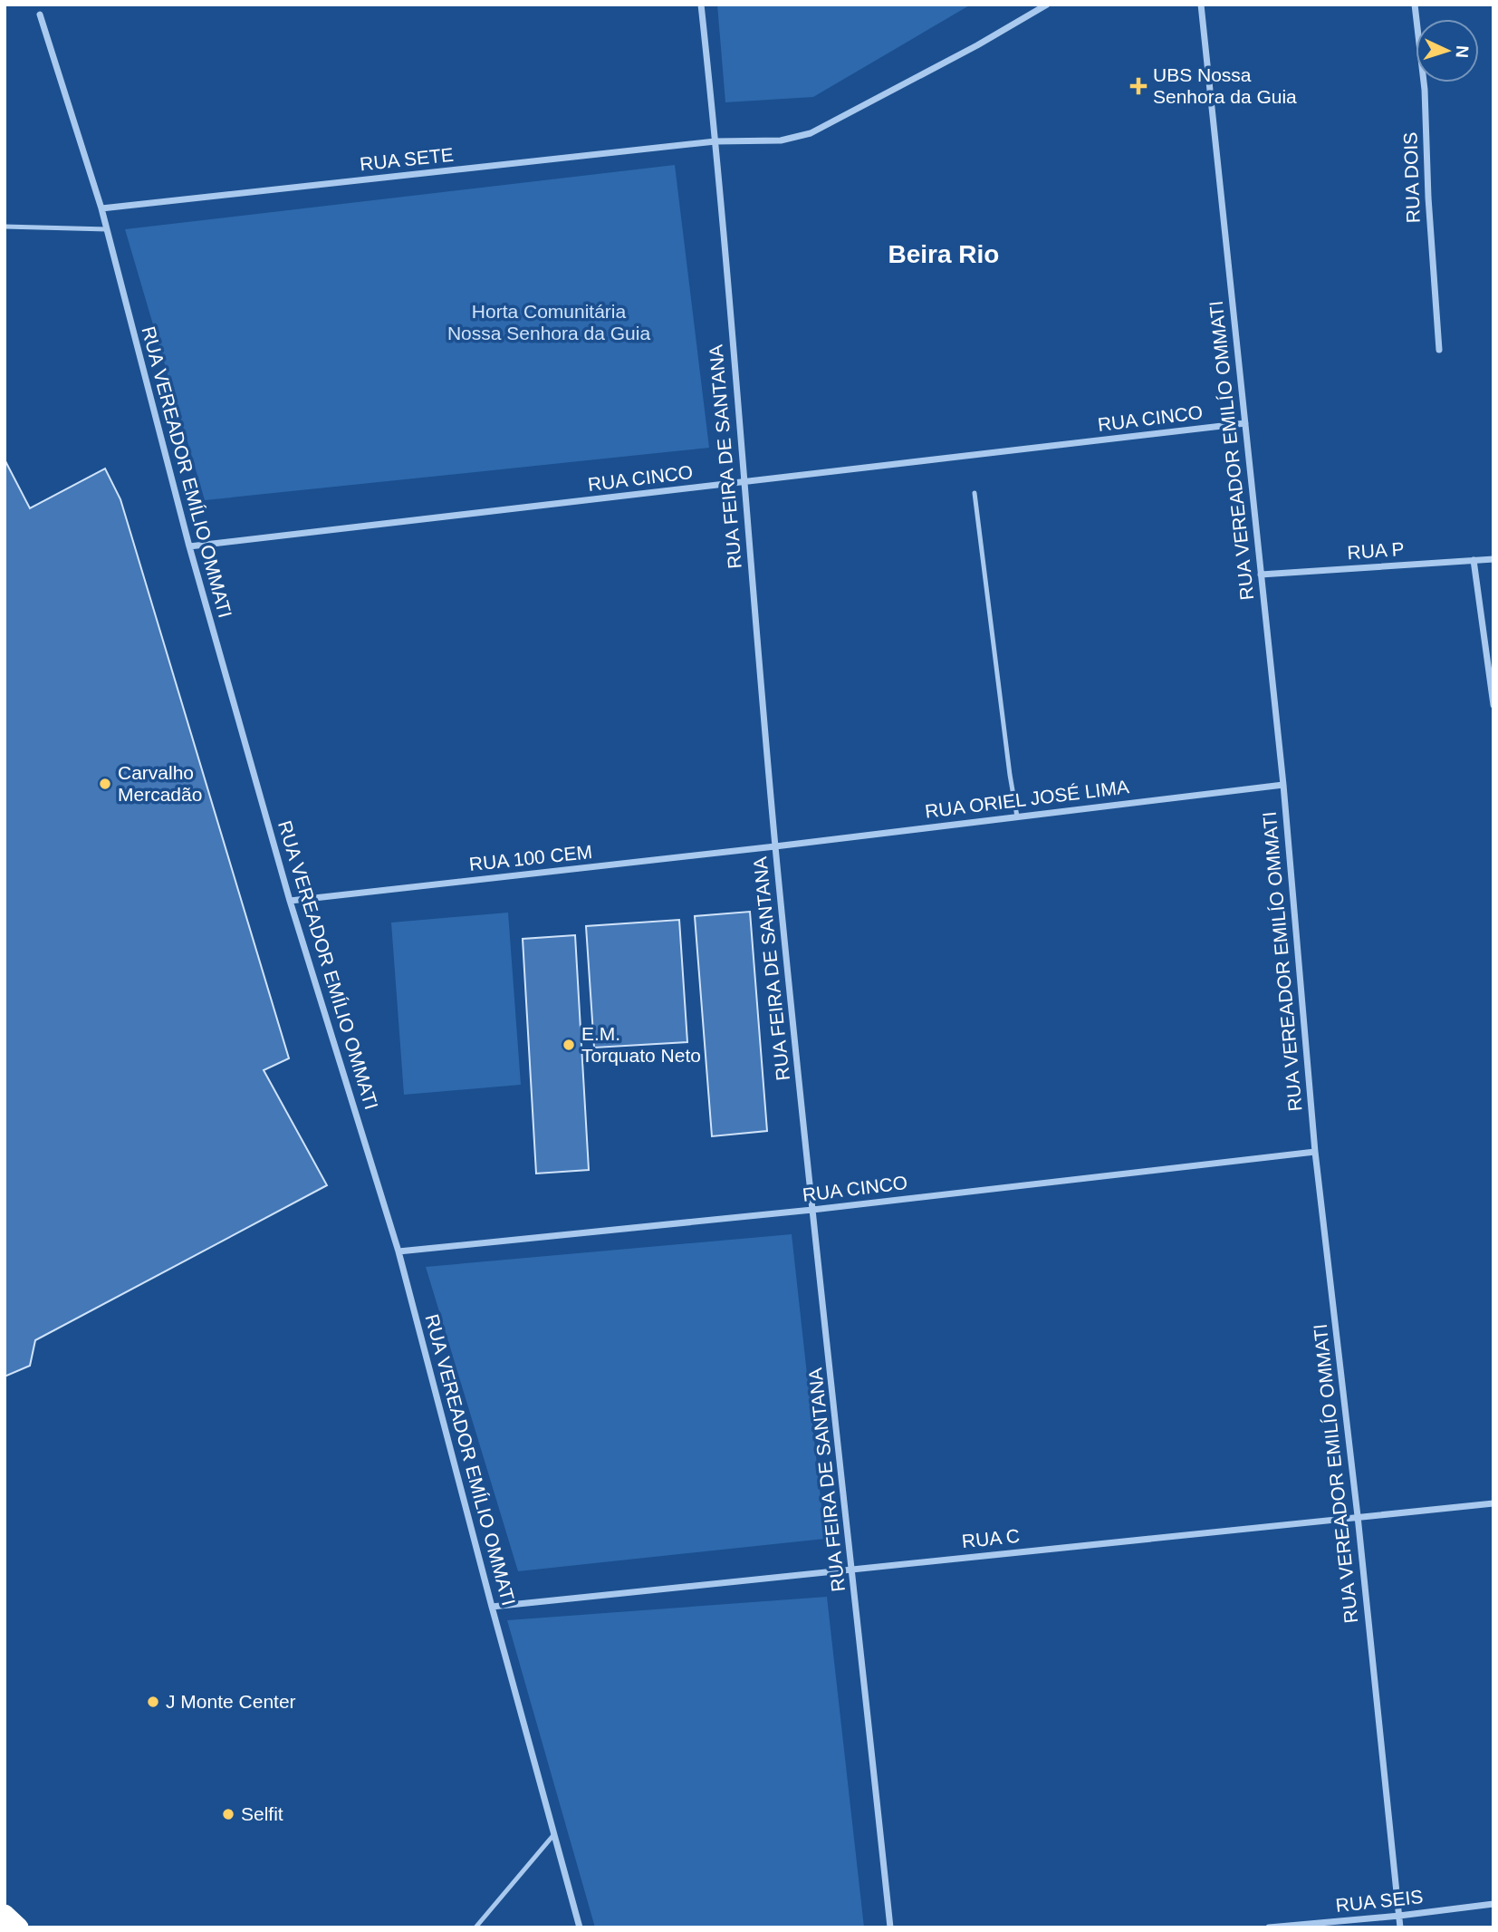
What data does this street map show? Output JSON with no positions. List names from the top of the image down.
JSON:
{
  "streets": {
    "street": [
      "RUA SETE",
      "RUA DOIS",
      "RUA CINCO",
      "RUA VEREADOR EMILÍO OMMATI",
      "RUA FEIRA DE SANTANA",
      "RUA VEREADOR EMÍLIO OMMATI",
      "RUA P",
      "RUA ORIEL JOSÉ LIMA",
      "RUA 100 CEM",
      "RUA C",
      "RUA SEIS"
    ]
  },
  "crossings": [
    ["RUA SETE", "RUA FEIRA DE SANTANA"],
    ["RUA SETE", "RUA VEREADOR EMÍLIO OMMATI"],
    ["RUA CINCO", "RUA VEREADOR EMILÍO OMMATI"],
    ["RUA CINCO", "RUA FEIRA DE SANTANA"],
    ["RUA CINCO", "RUA VEREADOR EMÍLIO OMMATI"],
    ["RUA VEREADOR EMILÍO OMMATI", "RUA P"],
    ["RUA VEREADOR EMILÍO OMMATI", "RUA ORIEL JOSÉ LIMA"],
    ["RUA VEREADOR EMILÍO OMMATI", "RUA C"],
    ["RUA VEREADOR EMILÍO OMMATI", "RUA SEIS"],
    ["RUA FEIRA DE SANTANA", "RUA ORIEL JOSÉ LIMA"],
    ["RUA FEIRA DE SANTANA", "RUA 100 CEM"],
    ["RUA FEIRA DE SANTANA", "RUA C"],
    ["RUA VEREADOR EMÍLIO OMMATI", "RUA 100 CEM"],
    ["RUA VEREADOR EMÍLIO OMMATI", "RUA C"],
    ["RUA ORIEL JOSÉ LIMA", "RUA 100 CEM"]
  ],
  "districts": ["Beira Rio"],
  "parks": ["Horta Comunitária Nossa Senhora da Guia"],
  "places": {
    "health": ["UBS Nossa Senhora da Guia"],
    "other": [
      "Carvalho Mercadão",
      "E.M. Torquato Neto",
      "J Monte Center",
      "Selfit"
    ]
  },
  "north": "right"
}
